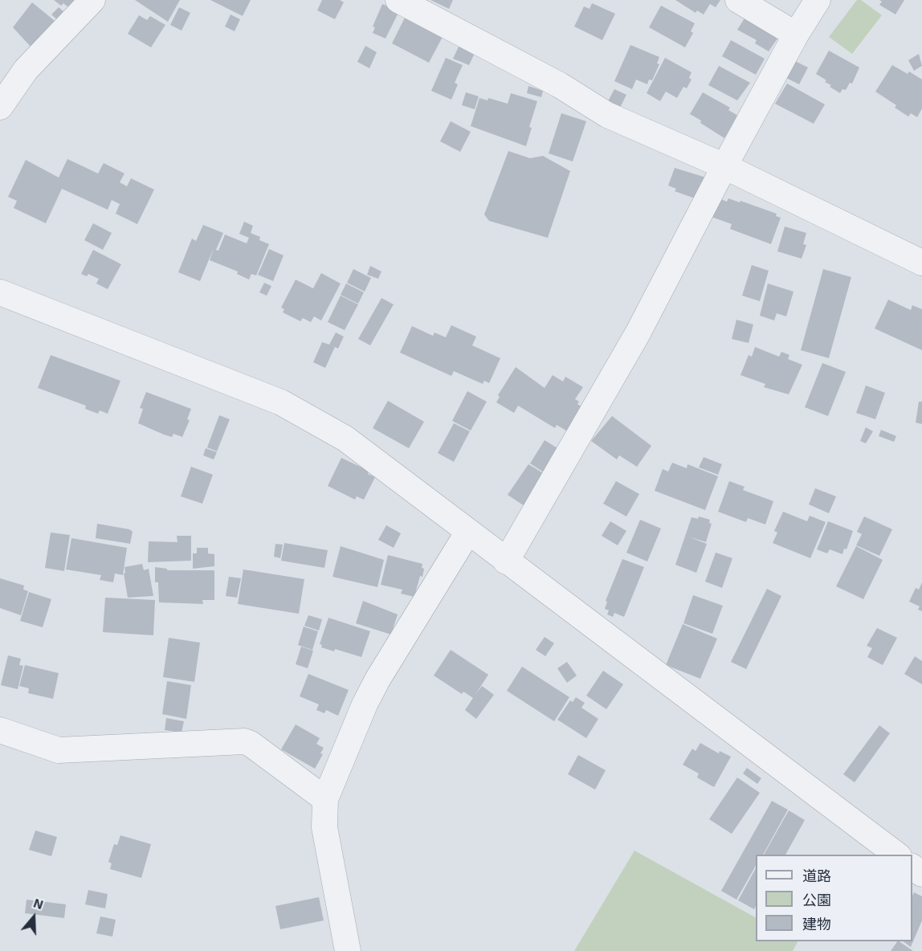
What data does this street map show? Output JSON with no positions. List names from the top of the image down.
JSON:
{
  "legend": ["道路", "公園", "建物"],
  "north": "top"
}
